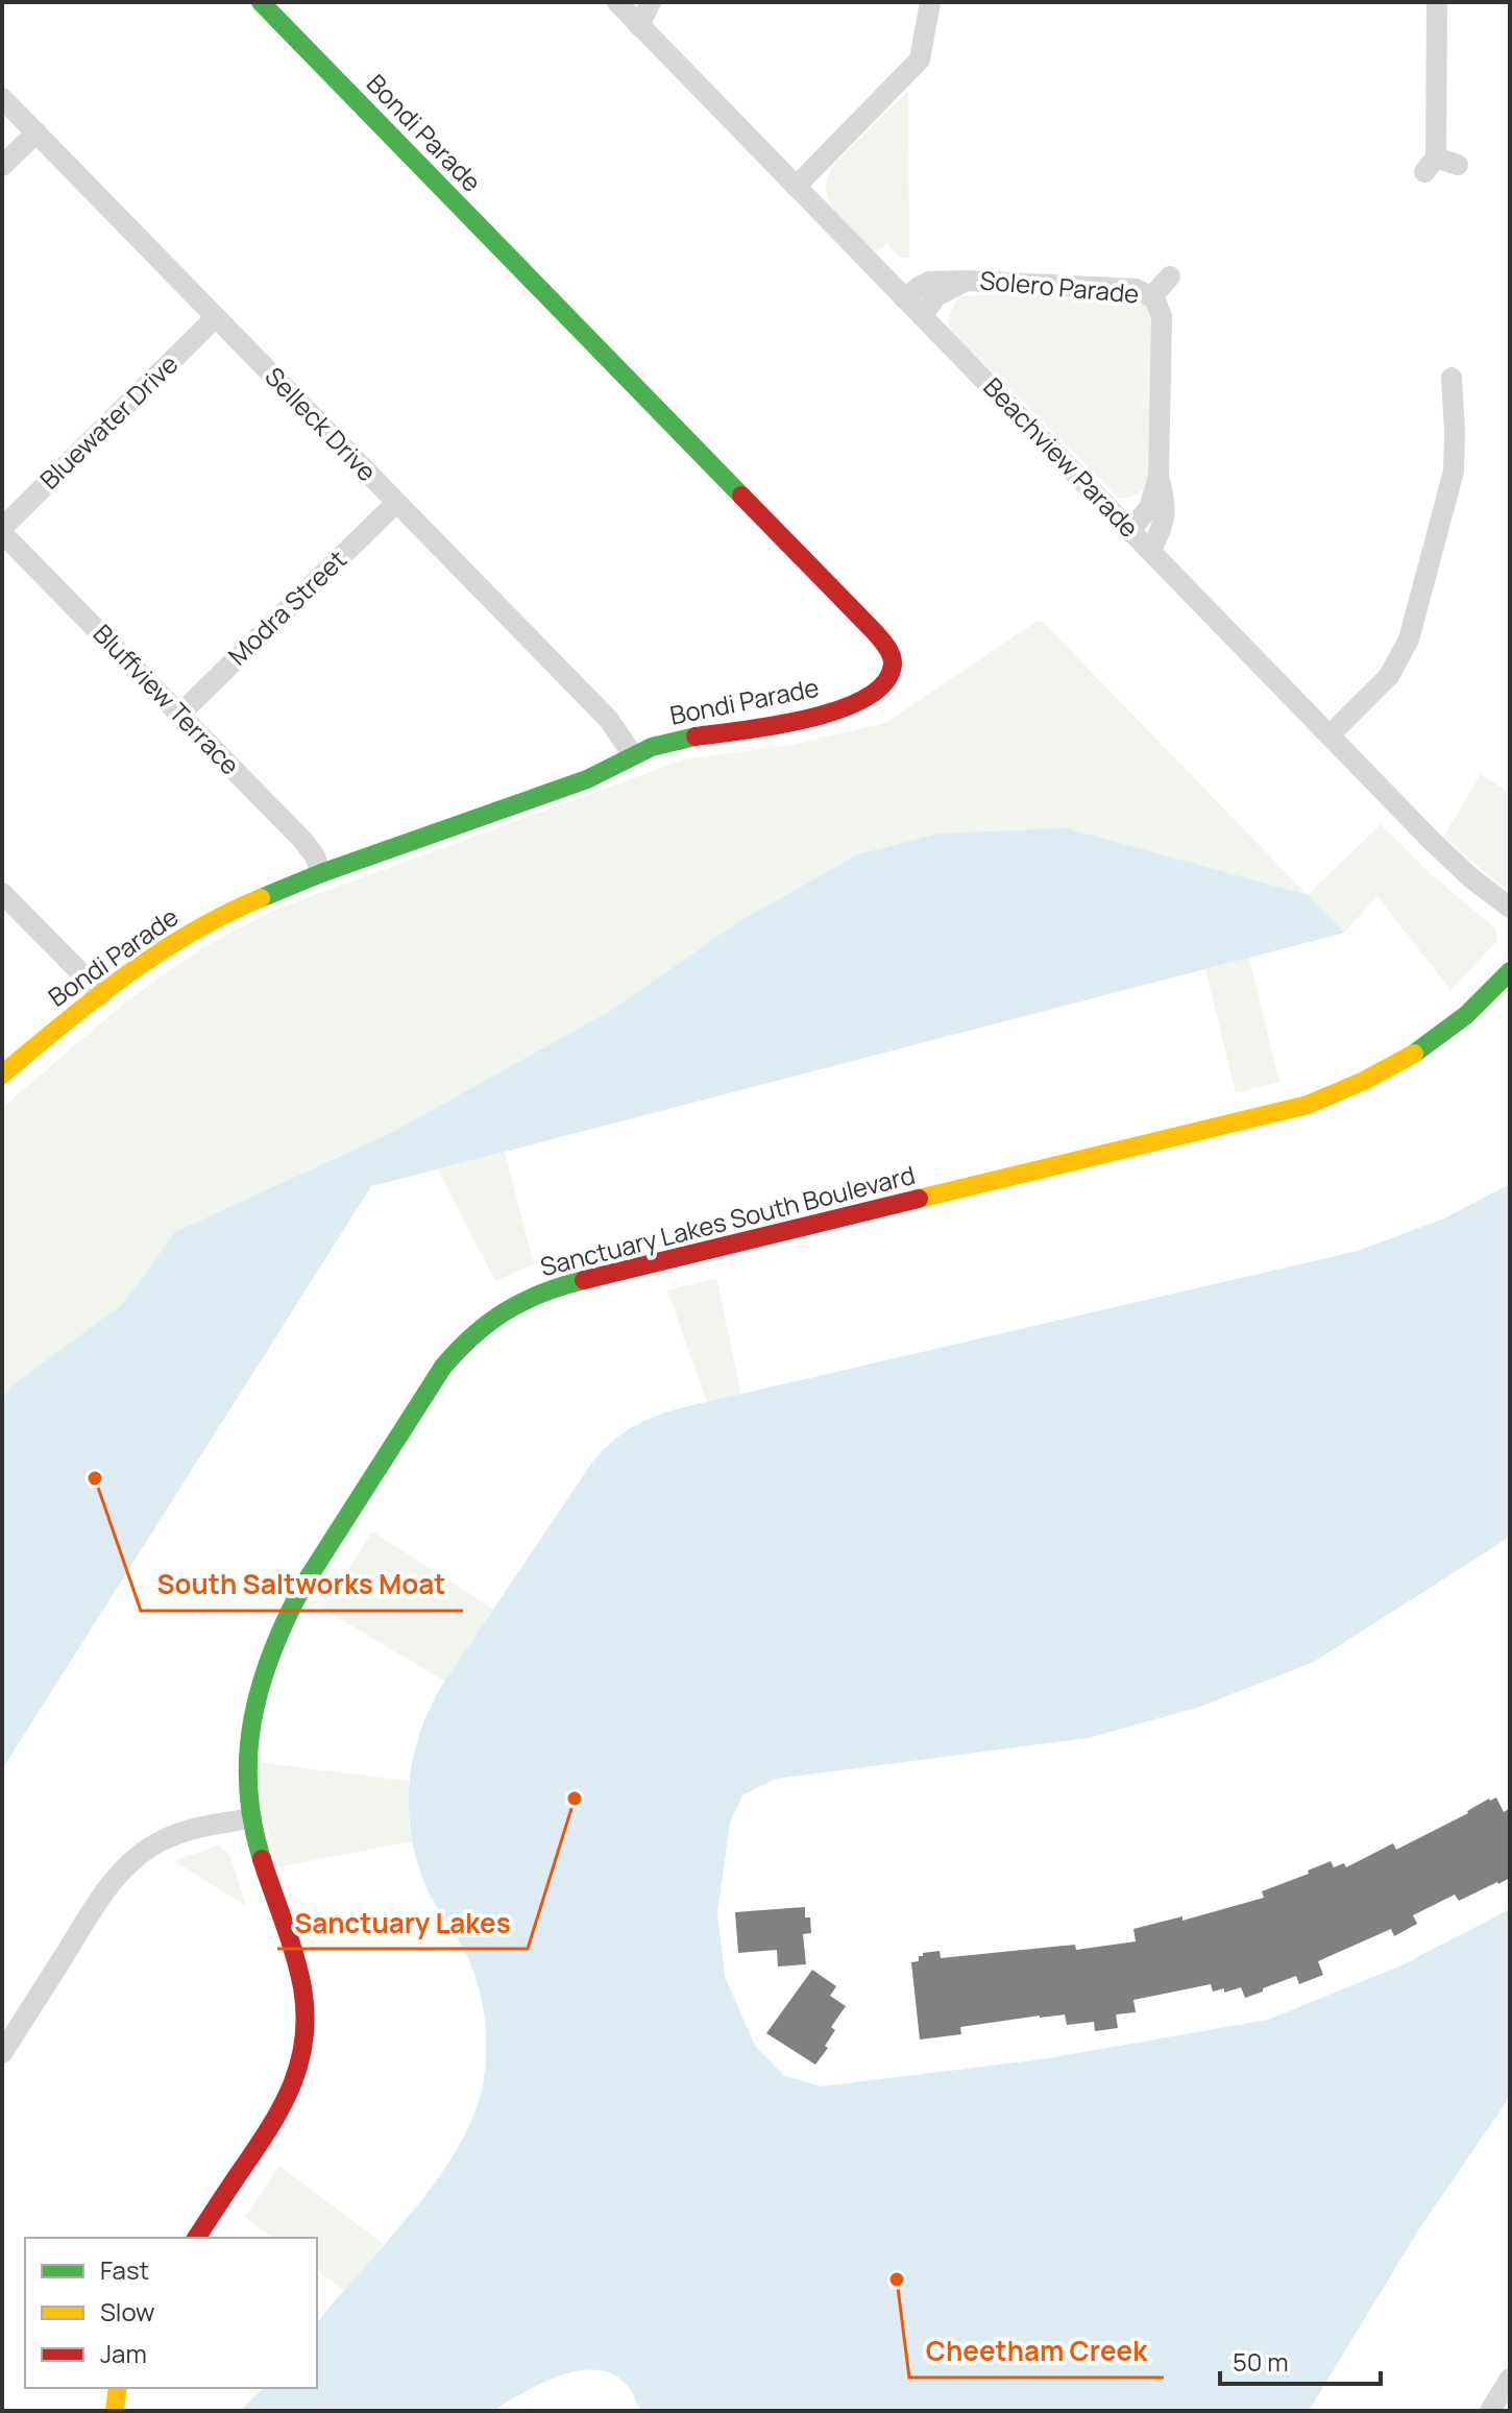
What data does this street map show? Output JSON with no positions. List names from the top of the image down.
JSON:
{
  "streets": {
    "street": [
      "Bondi Parade",
      "Solero Parade",
      "Bluewater Drive",
      "Selleck Drive",
      "Beachview Parade",
      "Modra Street",
      "Bluffview Terrace",
      "Sanctuary Lakes South Boulevard"
    ]
  },
  "crossings": [
    ["Bondi Parade", "Selleck Drive"],
    ["Bondi Parade", "Bluffview Terrace"],
    ["Solero Parade", "Beachview Parade"],
    ["Bluewater Drive", "Selleck Drive"],
    ["Bluewater Drive", "Bluffview Terrace"],
    ["Selleck Drive", "Modra Street"],
    ["Modra Street", "Bluffview Terrace"]
  ],
  "places": ["South Saltworks Moat", "Sanctuary Lakes", "Cheetham Creek"],
  "legend": ["Fast", "Slow", "Jam"],
  "scale_bar": "50 m"
}
